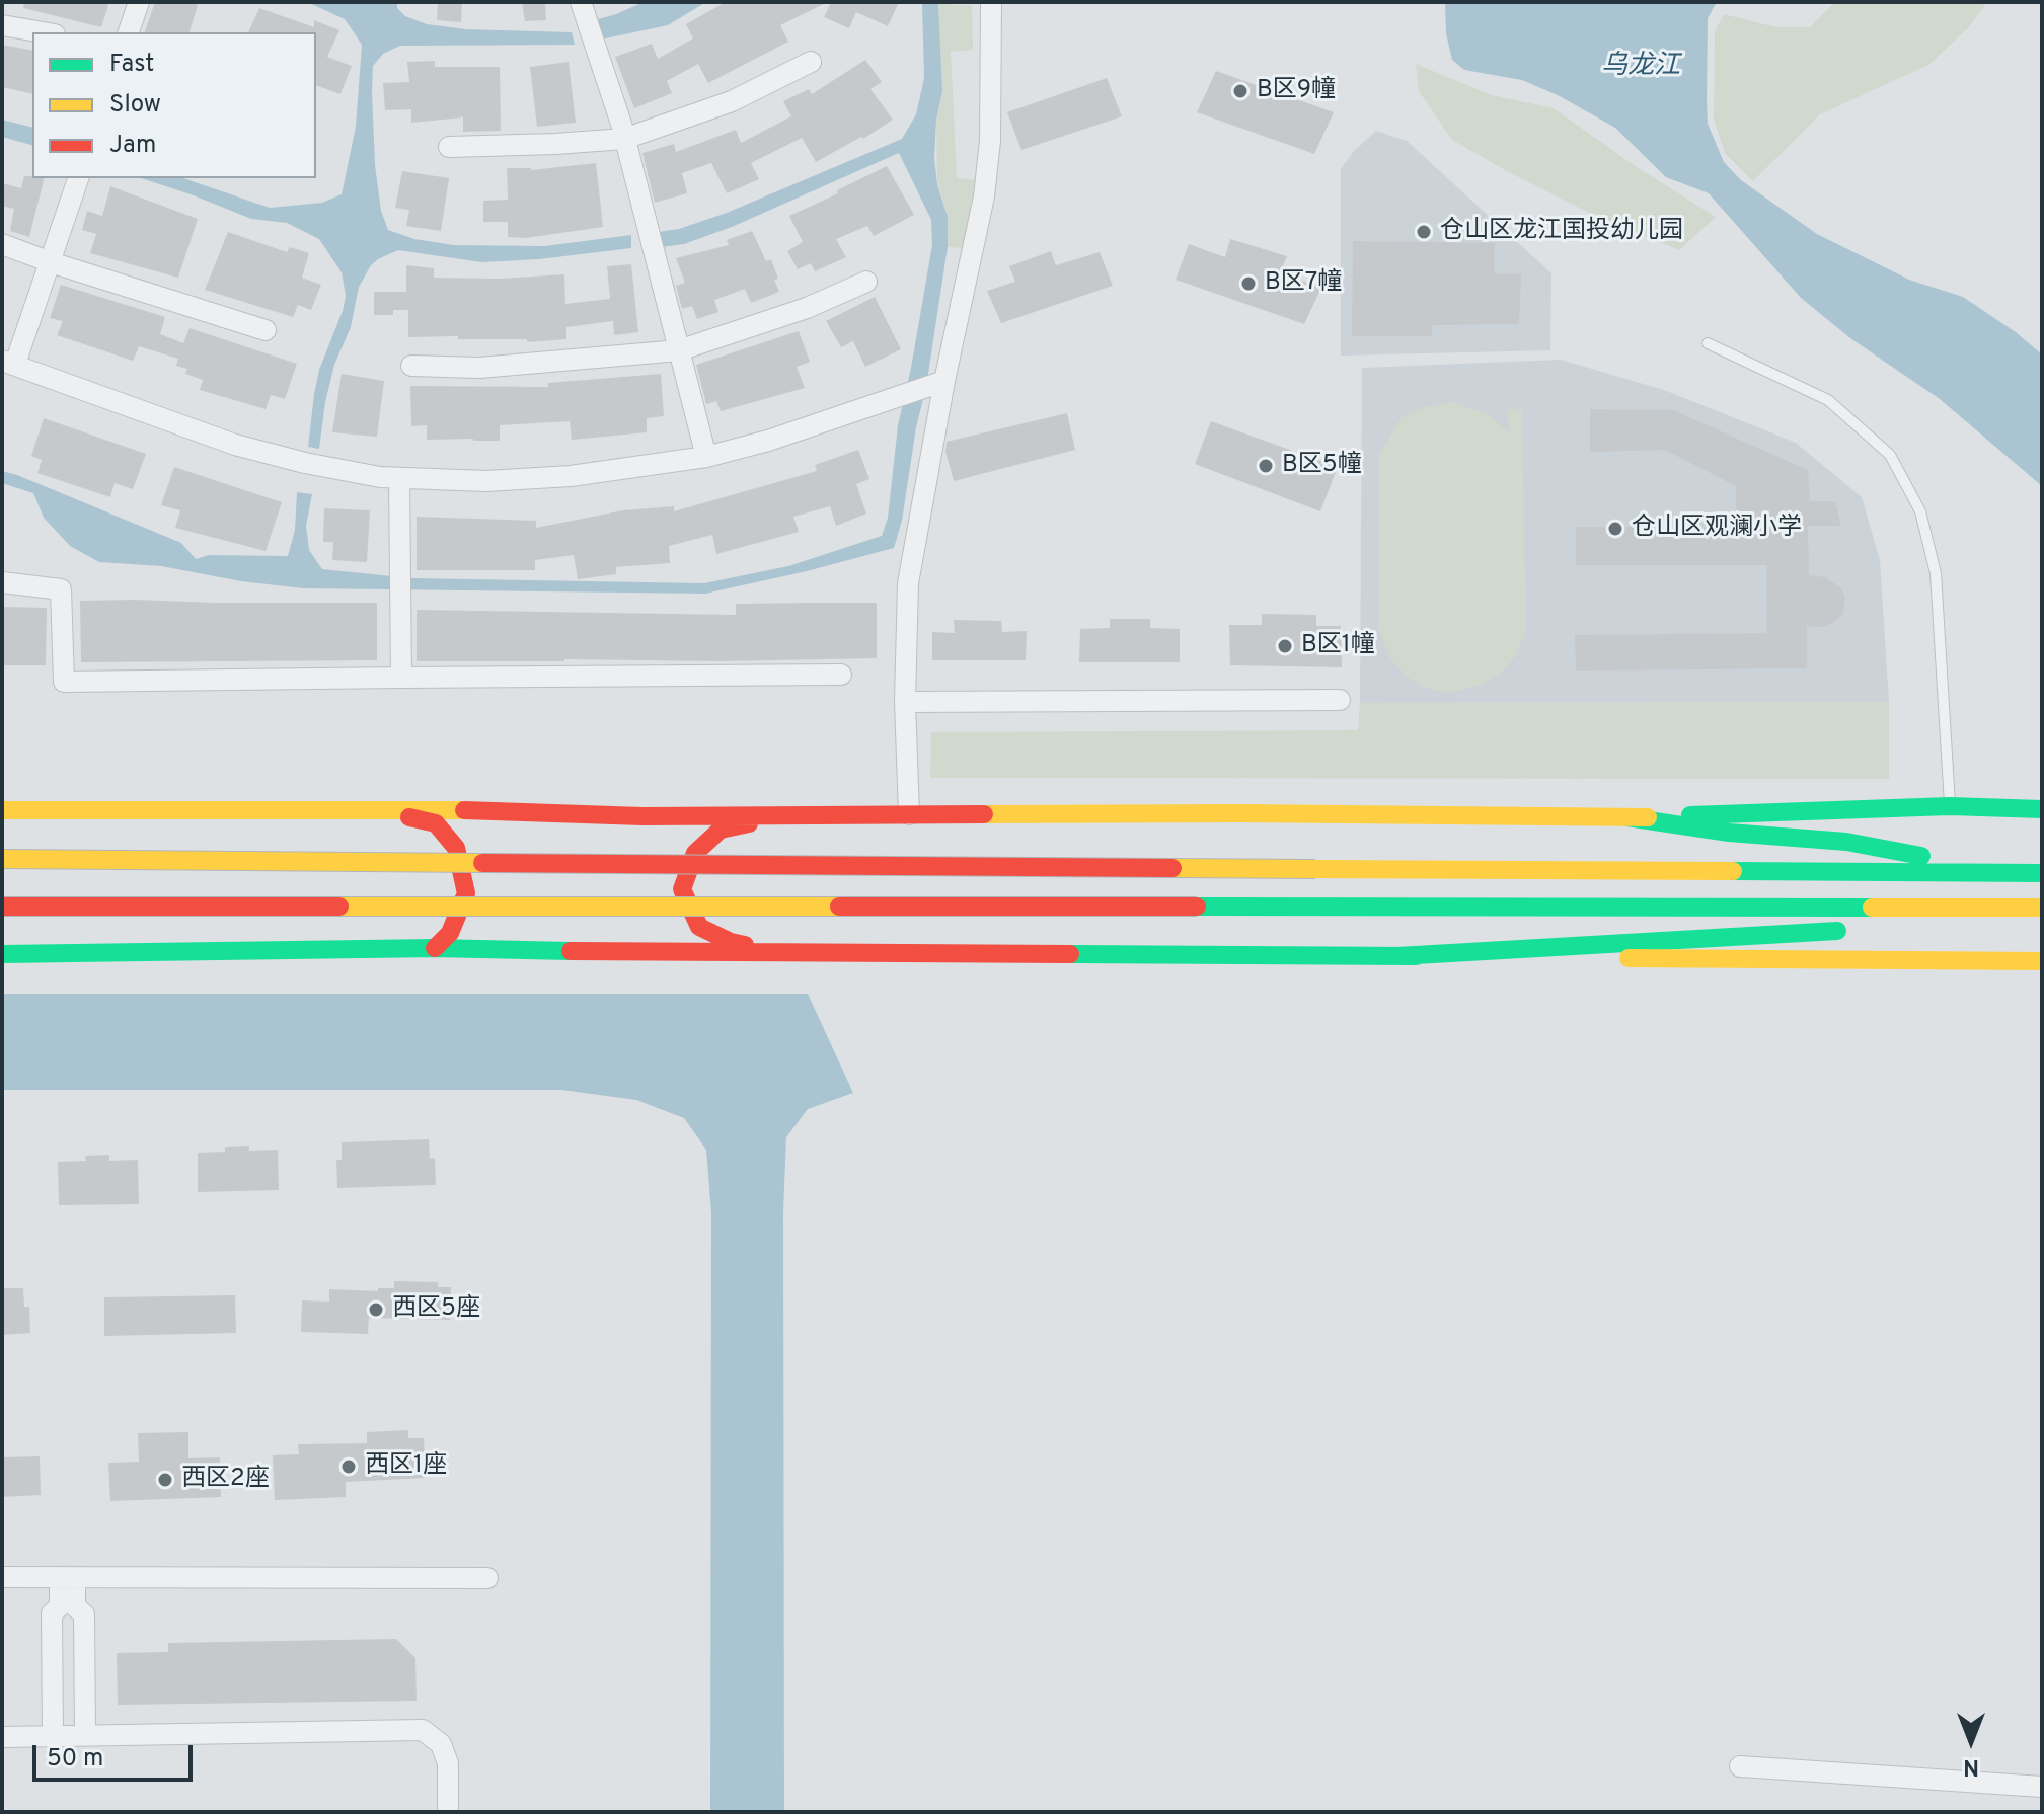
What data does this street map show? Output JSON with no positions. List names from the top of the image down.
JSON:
{
  "water": ["乌龙江"],
  "places": [
    "B区9幢",
    "仓山区龙江国投幼儿园",
    "B区7幢",
    "B区5幢",
    "仓山区观澜小学",
    "B区1幢",
    "西区5座",
    "西区1座",
    "西区2座"
  ],
  "legend": ["Fast", "Slow", "Jam"],
  "scale_bar": "50 m",
  "north": "bottom"
}
